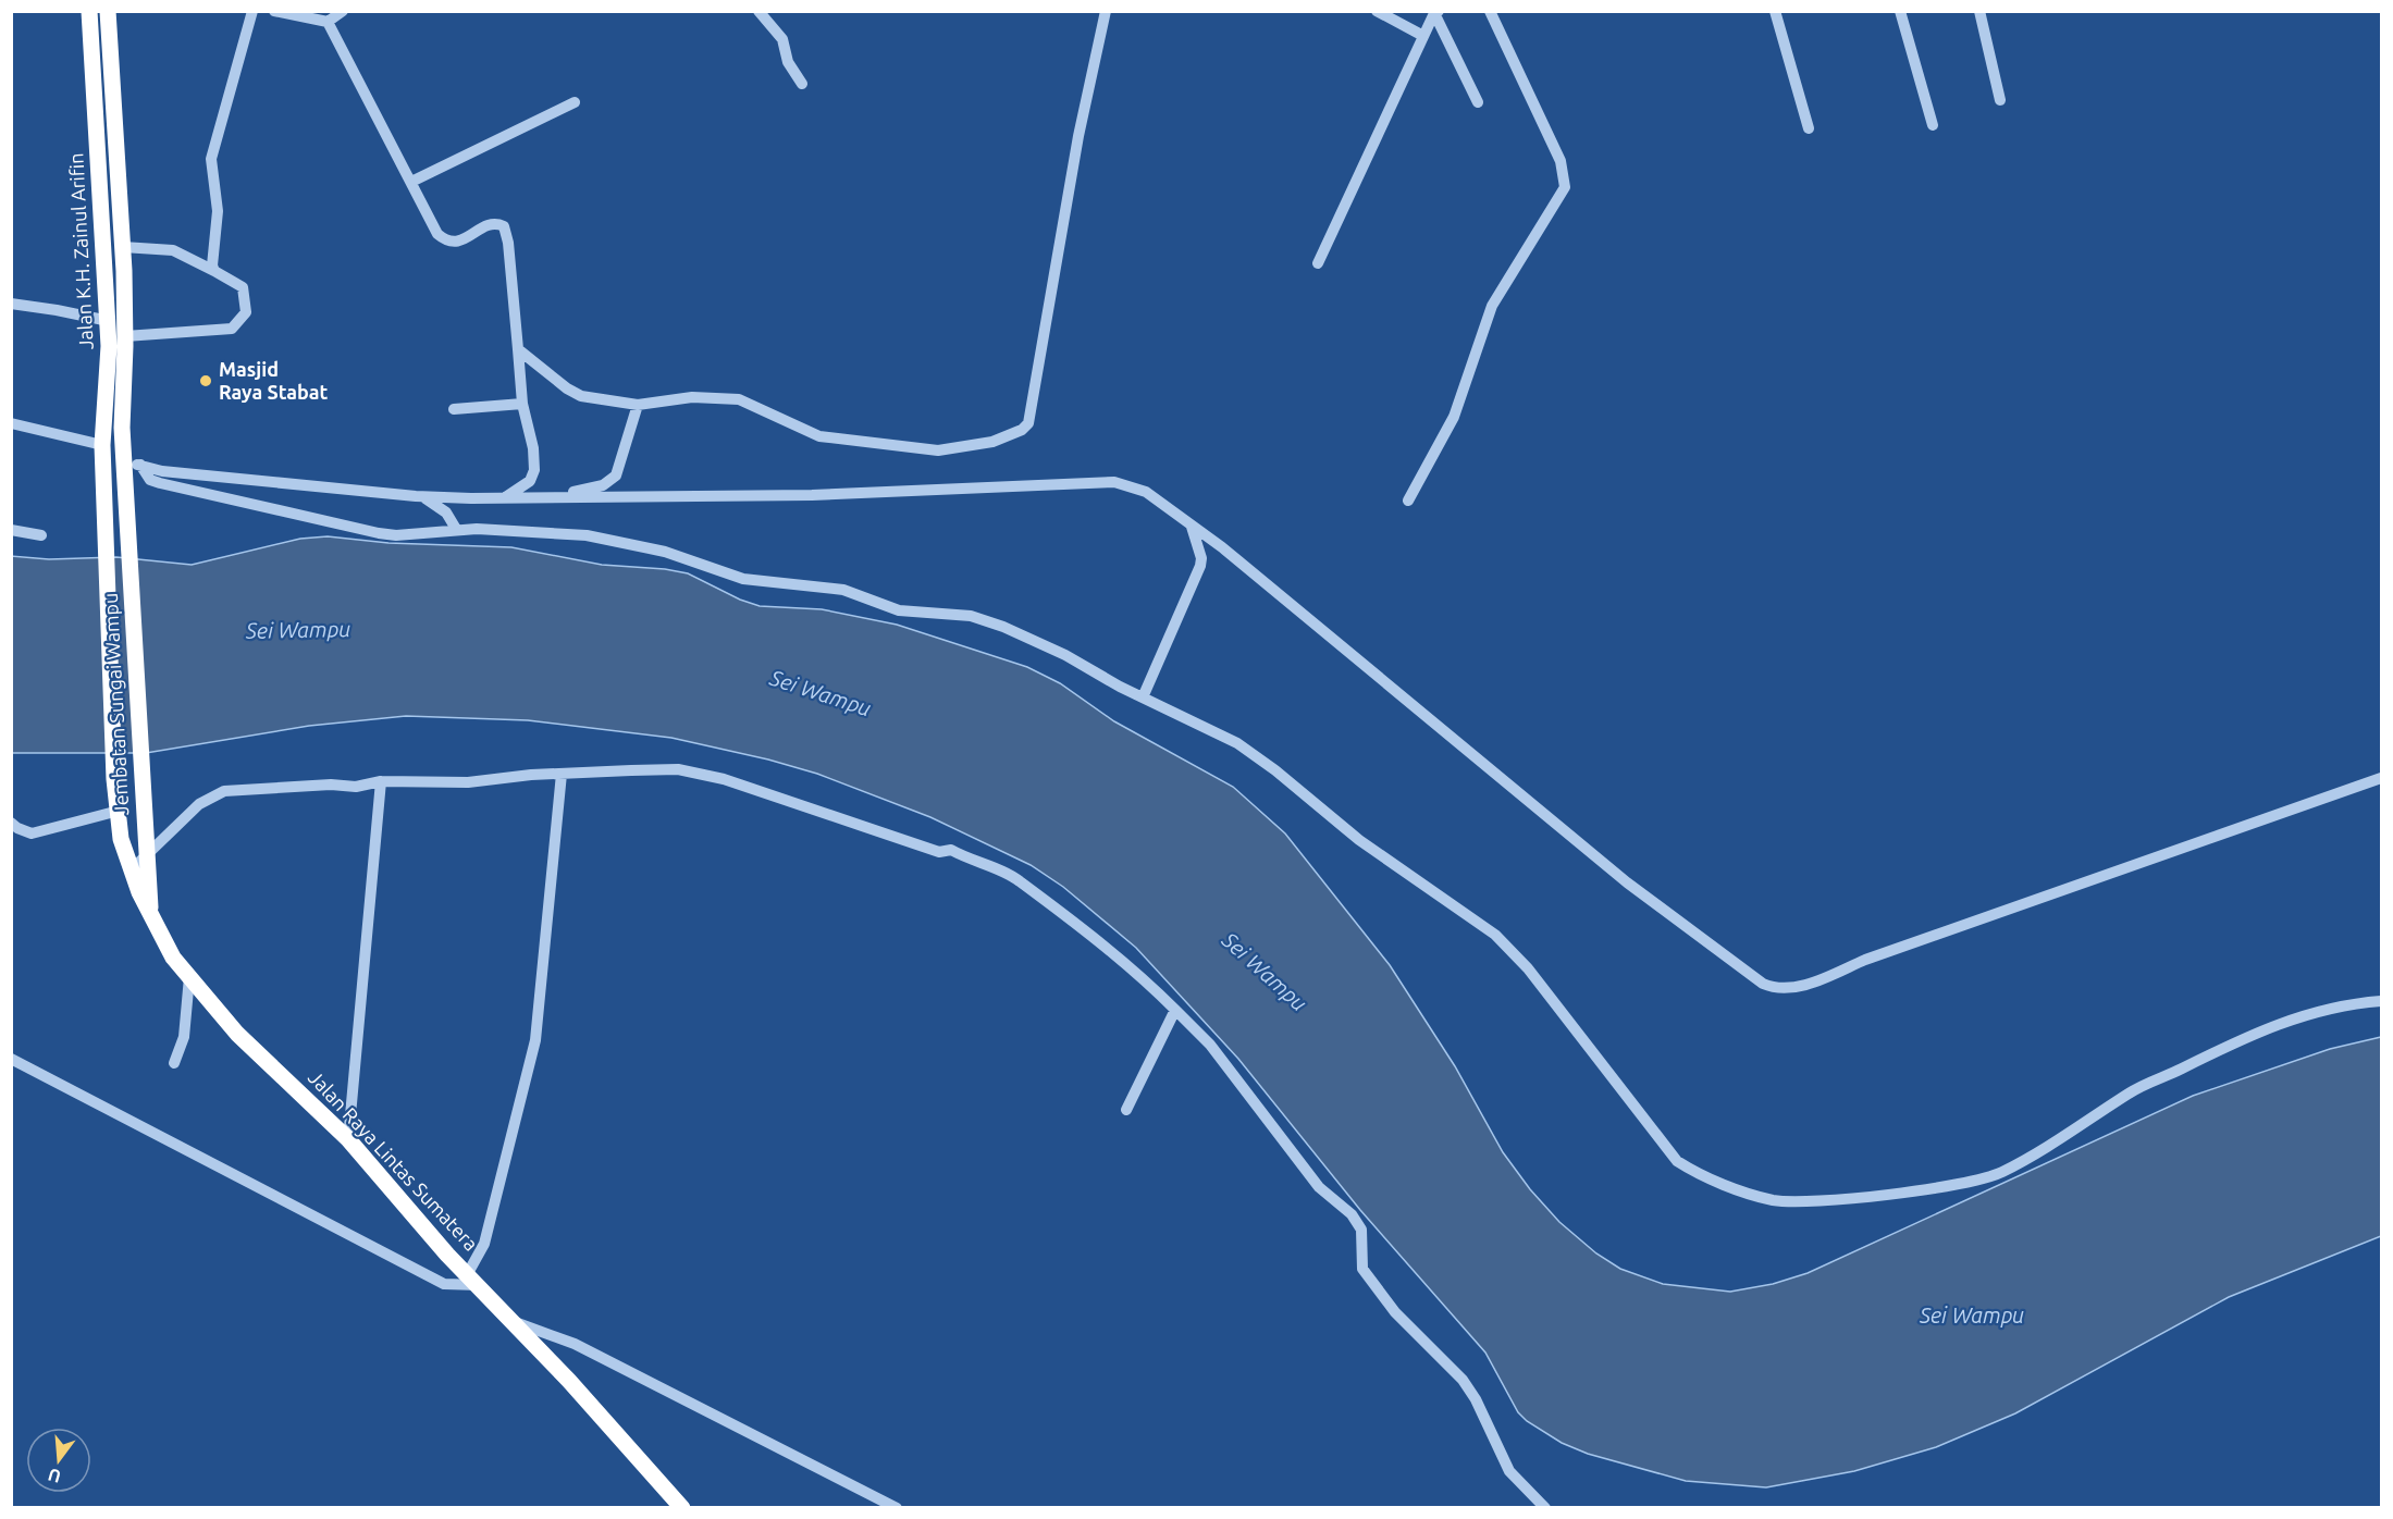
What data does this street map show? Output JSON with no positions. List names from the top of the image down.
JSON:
{
  "streets": {
    "highway": ["Jalan K.H. Zainul Arifin", "Jembatan Sungai Wampu", "Jalan Raya Lintas Sumatera"]
  },
  "crossings": [
    ["Jalan K.H. Zainul Arifin", "Jembatan Sungai Wampu"],
    ["Jembatan Sungai Wampu", "Jalan Raya Lintas Sumatera"]
  ],
  "water": ["Sei Wampu"],
  "places": ["Masjid Raya Stabat"],
  "north": "bottom"
}
